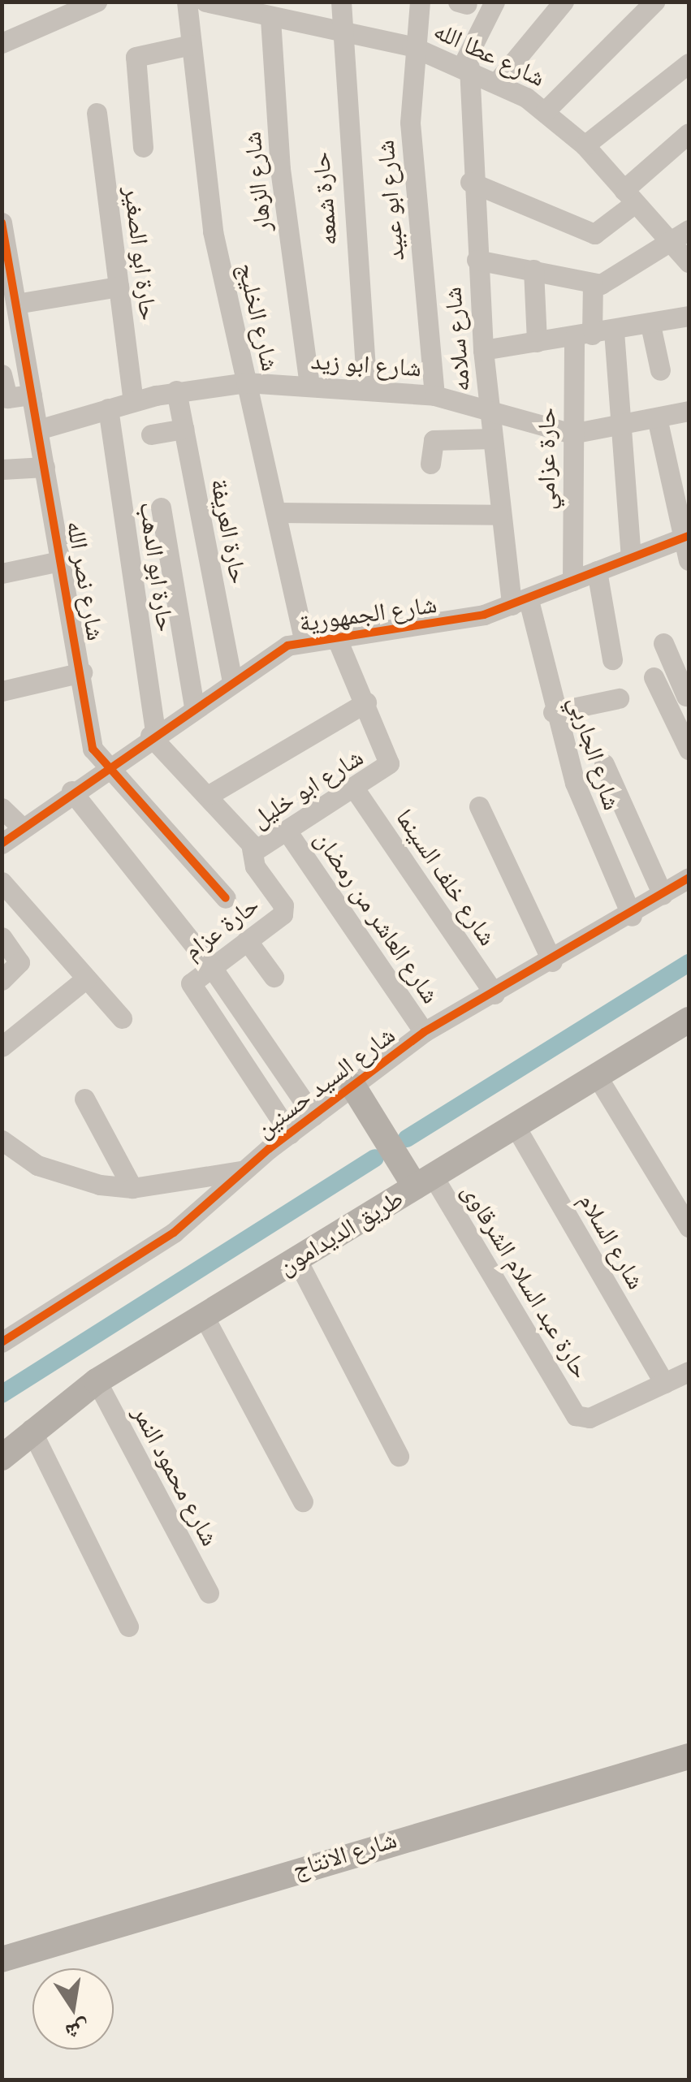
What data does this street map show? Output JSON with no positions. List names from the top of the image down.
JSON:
{
  "streets": {
    "main road": ["طريق الديدامون", "شارع الانتاج"],
    "street": [
      "شارع عطا الله",
      "شارع الزهار",
      "حارة شمعه",
      "شارع ابو عبيد",
      "حارة ابو الصغير",
      "شارع الخليج",
      "شارع سلامه",
      "شارع ابو زيد",
      "حارة عزامي",
      "حارة العريفة",
      "حارة ابو الدهب",
      "شارع نصر الله",
      "شارع الجمهورية",
      "شارع الجاربي",
      "شارع ابو خليل",
      "شارع خلف السينما",
      "شارع العاشر من رمضان",
      "حارة عزام",
      "شارع السيد حسنين",
      "شارع السلام",
      "حارة عبد السلام الشرقاوى",
      "شارع محمود النمر"
    ]
  },
  "crossings": [
    ["شارع عطا الله", "شارع الزهار"],
    ["شارع عطا الله", "حارة شمعه"],
    ["شارع عطا الله", "شارع ابو عبيد"],
    ["شارع عطا الله", "شارع سلامه"],
    ["شارع الزهار", "شارع ابو زيد"],
    ["حارة شمعه", "شارع ابو زيد"],
    ["شارع ابو عبيد", "شارع ابو زيد"],
    ["حارة ابو الصغير", "شارع ابو زيد"],
    ["شارع الخليج", "شارع ابو زيد"],
    ["شارع الخليج", "شارع الجمهورية"],
    ["شارع سلامه", "شارع ابو زيد"],
    ["شارع سلامه", "شارع الجمهورية"],
    ["شارع سلامه", "شارع الجاربي"],
    ["شارع ابو زيد", "حارة عزامي"],
    ["شارع ابو زيد", "حارة العريفة"],
    ["شارع ابو زيد", "حارة ابو الدهب"],
    ["شارع ابو زيد", "شارع نصر الله"],
    ["حارة عزامي", "شارع الجمهورية"],
    ["حارة العريفة", "شارع الجمهورية"],
    ["حارة ابو الدهب", "شارع الجمهورية"],
    ["حارة ابو الدهب", "حارة عزام"],
    ["شارع نصر الله", "شارع الجمهورية"],
    ["شارع الجمهورية", "شارع الجاربي"],
    ["شارع الجمهورية", "شارع ابو خليل"],
    ["شارع الجمهورية", "حارة عزام"],
    ["شارع الجاربي", "شارع السيد حسنين"],
    ["شارع ابو خليل", "شارع خلف السينما"],
    ["شارع ابو خليل", "شارع العاشر من رمضان"],
    ["شارع ابو خليل", "حارة عزام"],
    ["شارع خلف السينما", "شارع السيد حسنين"],
    ["شارع العاشر من رمضان", "شارع السيد حسنين"],
    ["حارة عزام", "شارع السيد حسنين"],
    ["طريق الديدامون", "شارع السلام"],
    ["طريق الديدامون", "حارة عبد السلام الشرقاوى"],
    ["طريق الديدامون", "شارع محمود النمر"],
    ["شارع السلام", "حارة عبد السلام الشرقاوى"]
  ],
  "north": "bottom"
}
